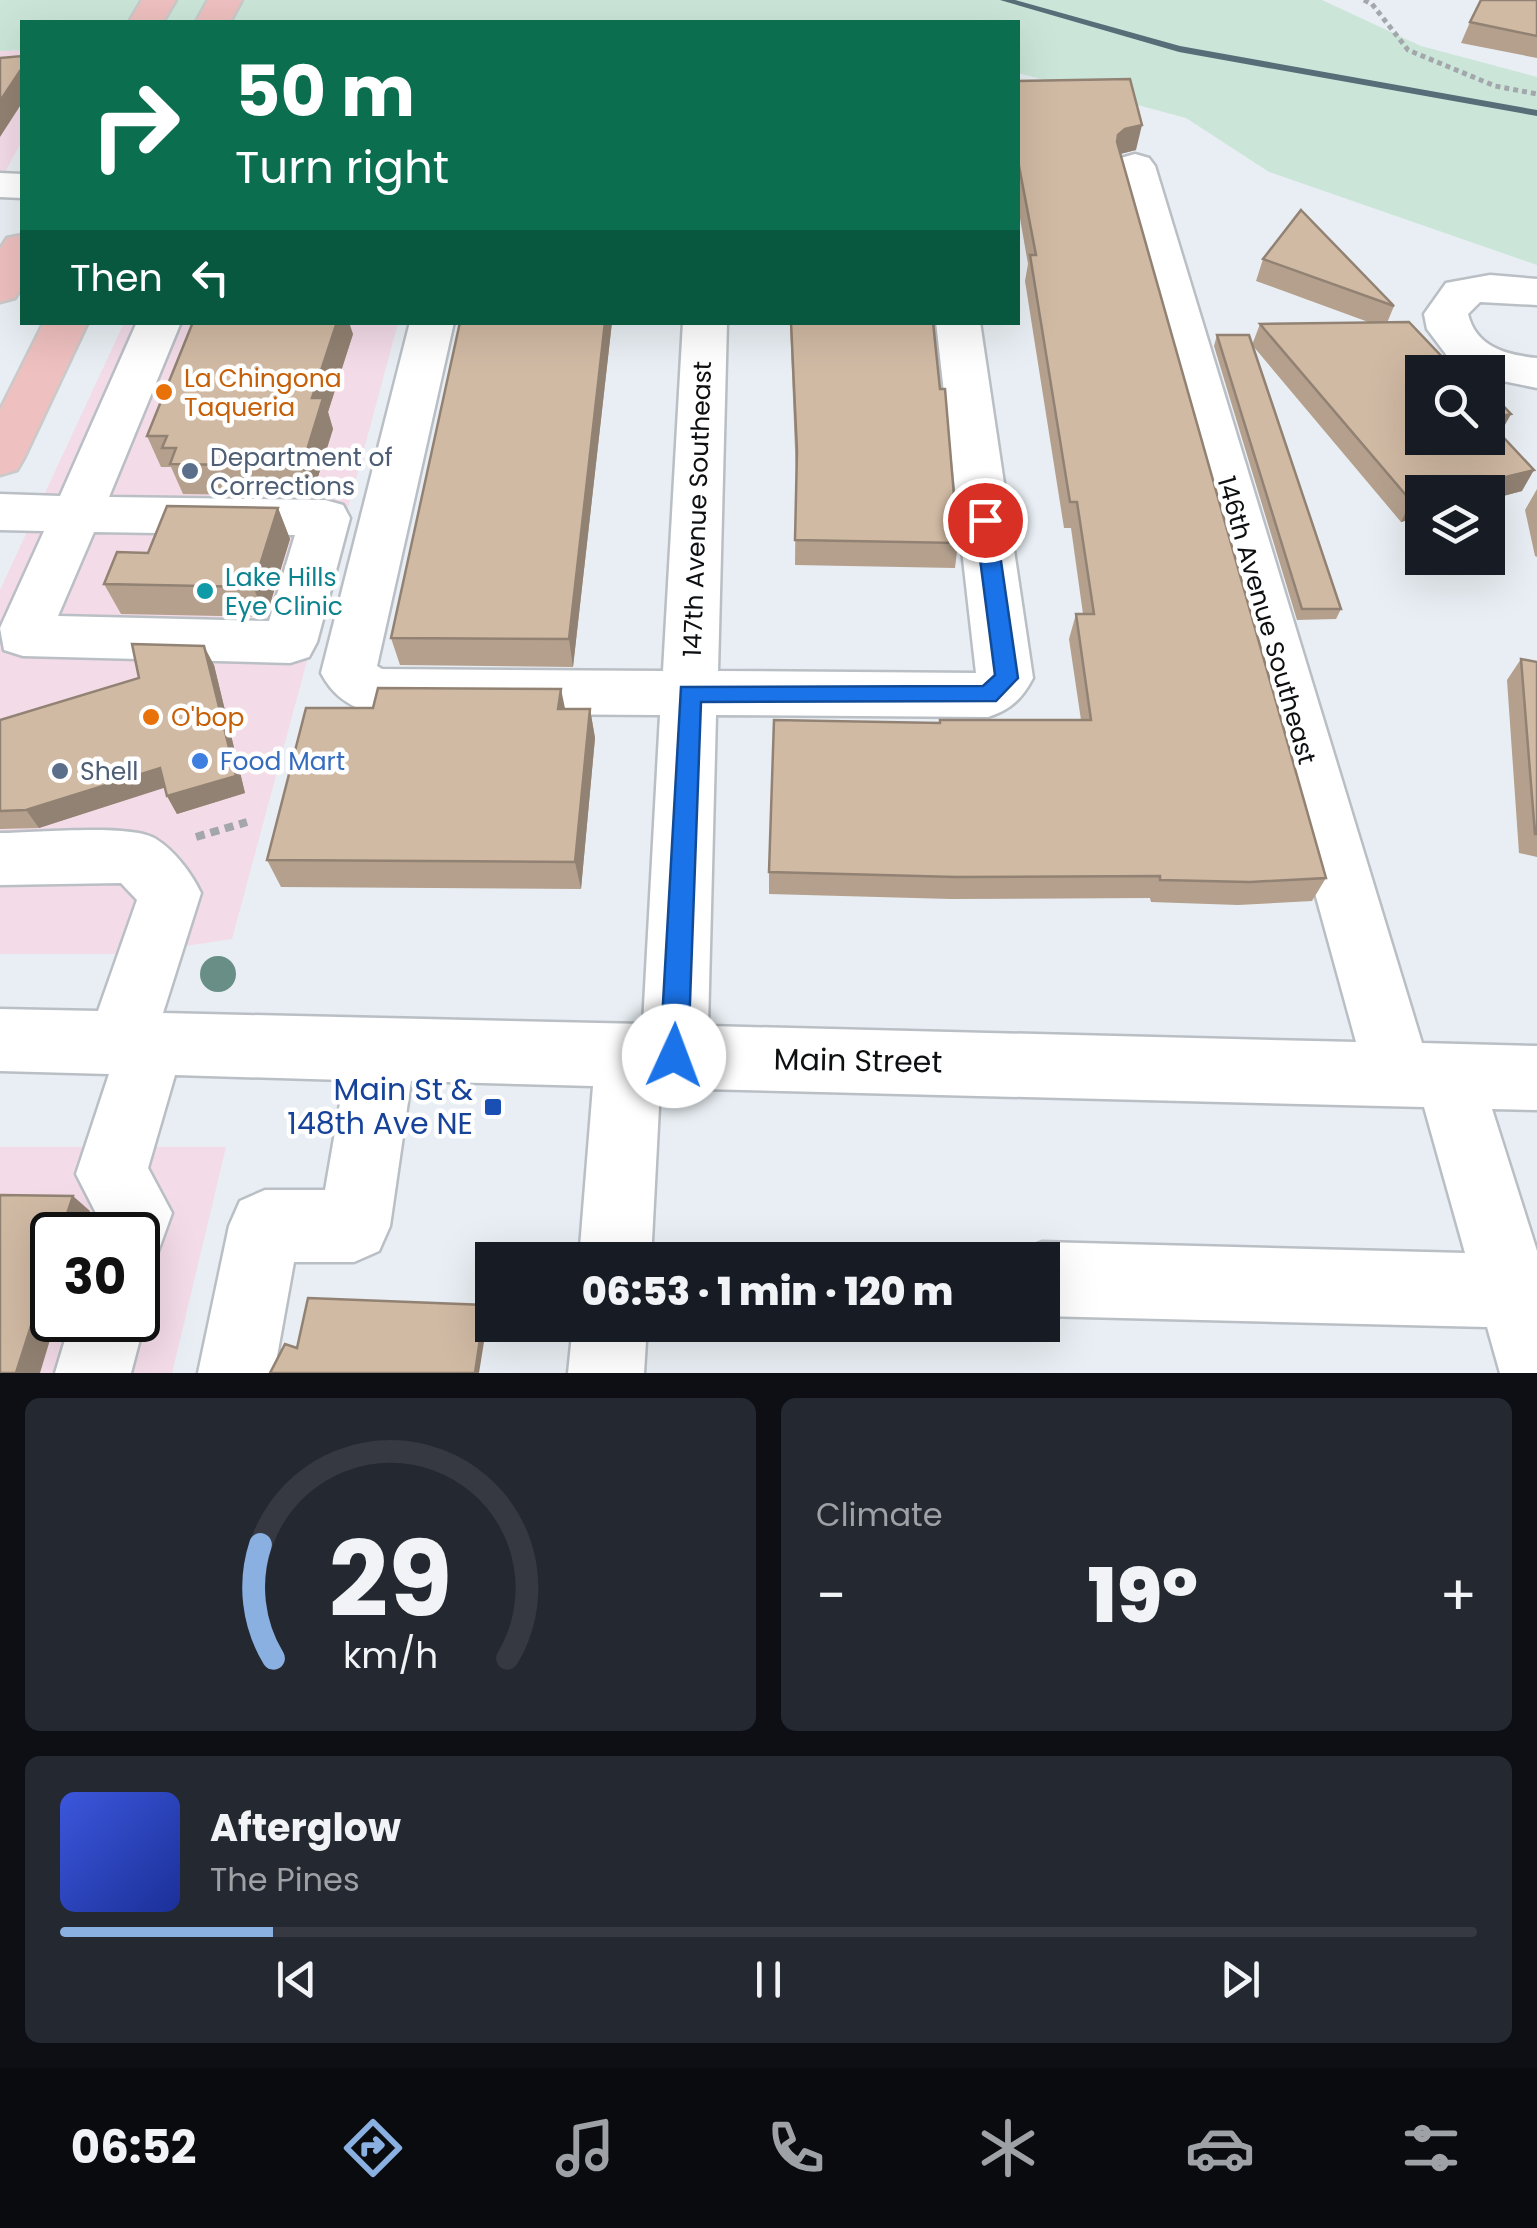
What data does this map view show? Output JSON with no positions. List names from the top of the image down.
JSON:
{
  "streets": {
    "street": ["147th Avenue Southeast", "146th Avenue Southeast", "Main Street"]
  },
  "crossings": [
    ["147th Avenue Southeast", "Main Street"],
    ["146th Avenue Southeast", "Main Street"]
  ],
  "places": {
    "other": [
      "La Chingona Taqueria",
      "Department of Corrections",
      "Lake Hills Eye Clinic",
      "O'bop",
      "Food Mart",
      "Shell"
    ],
    "transit": ["Main St & 148th Ave NE"]
  },
  "page": {
    "turn": ["50 m", "Turn right"],
    "then": "Then",
    "limit": "30",
    "trip": "06:53 · 1 min · 120 m",
    "tile": "Climate",
    "heat": ["−", "19°", "+"],
    "song": ["Afterglow", "The Pines"],
    "tabs": "06:52",
    "gauge": ["29", "km/h"]
  }
}
